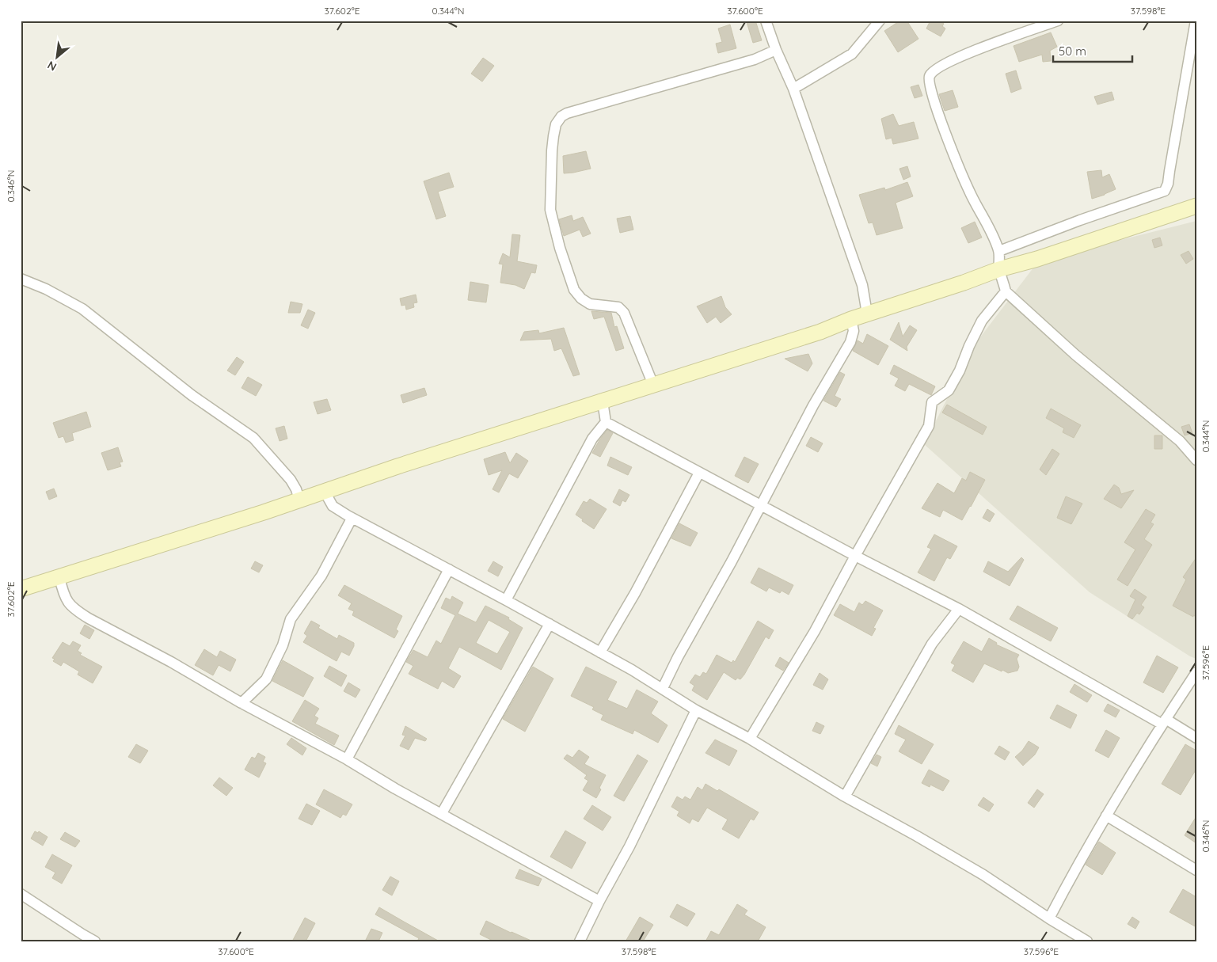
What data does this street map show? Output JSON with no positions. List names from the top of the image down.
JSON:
{
  "scale_bar": "50 m",
  "north": "bottom left",
  "coordinates": [
    "37.602°E",
    "0.344°N",
    "37.600°E",
    "37.598°E",
    "0.346°N",
    "37.596°E"
  ]
}
